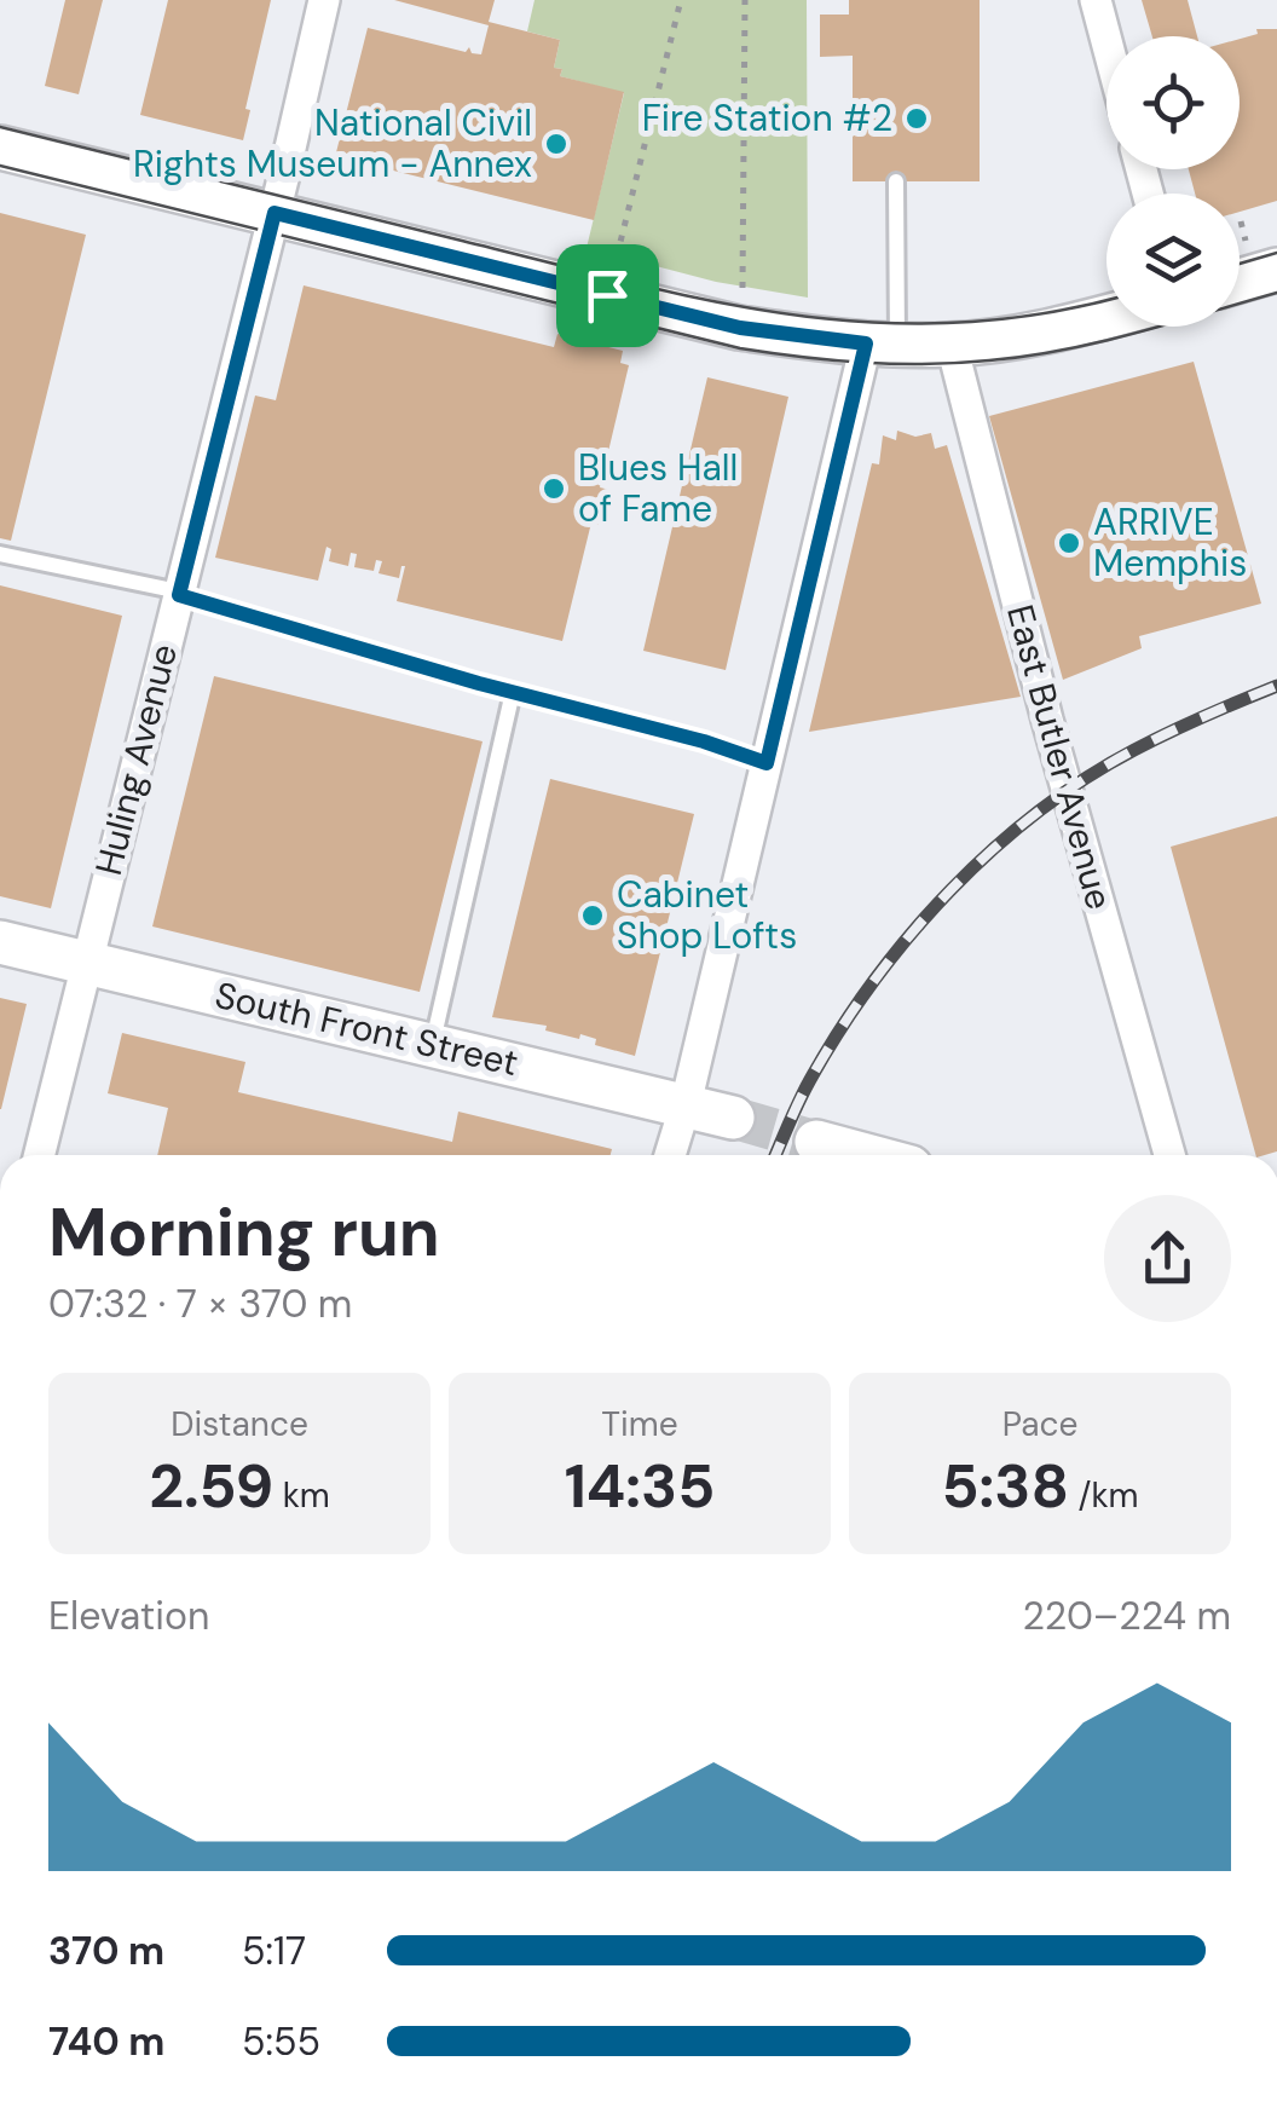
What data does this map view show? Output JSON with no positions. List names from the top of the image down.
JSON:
{
  "streets": {
    "main road": ["South Front Street"],
    "street": ["East Butler Avenue", "Huling Avenue"]
  },
  "crossings": [
    ["Huling Avenue", "South Front Street"]
  ],
  "places": [
    "Fire Station #2",
    "National Civil Rights Museum - Annex",
    "Blues Hall of Fame",
    "ARRIVE Memphis",
    "Cabinet Shop Lofts"
  ],
  "page": {
    "heading": ["Morning run", "07:32 · 7 × 370 m"],
    "stats": [
      ["Distance", "2.59 km"],
      ["Time", "14:35"],
      ["Pace", "5:38 /km"]
    ],
    "chart": ["Elevation", "220–224 m"],
    "list": [
      {
        "name": "370 m",
        "note": "5:17"
      },
      {
        "name": "740 m",
        "note": "5:55"
      }
    ]
  }
}
